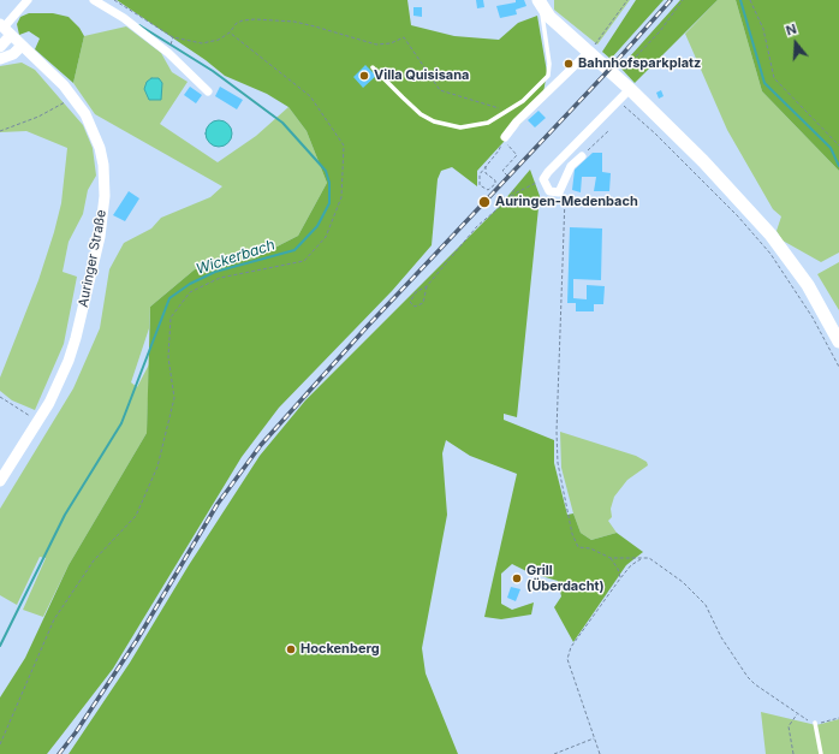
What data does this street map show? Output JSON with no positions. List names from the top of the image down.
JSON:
{
  "streets": {
    "street": ["Auringer Straße"]
  },
  "water": ["Wickerbach"],
  "places": [
    "Bahnhofsparkplatz",
    "Villa Quisisana",
    "Auringen-Medenbach",
    "Grill (Überdacht)",
    "Hockenberg"
  ],
  "north": "top"
}
